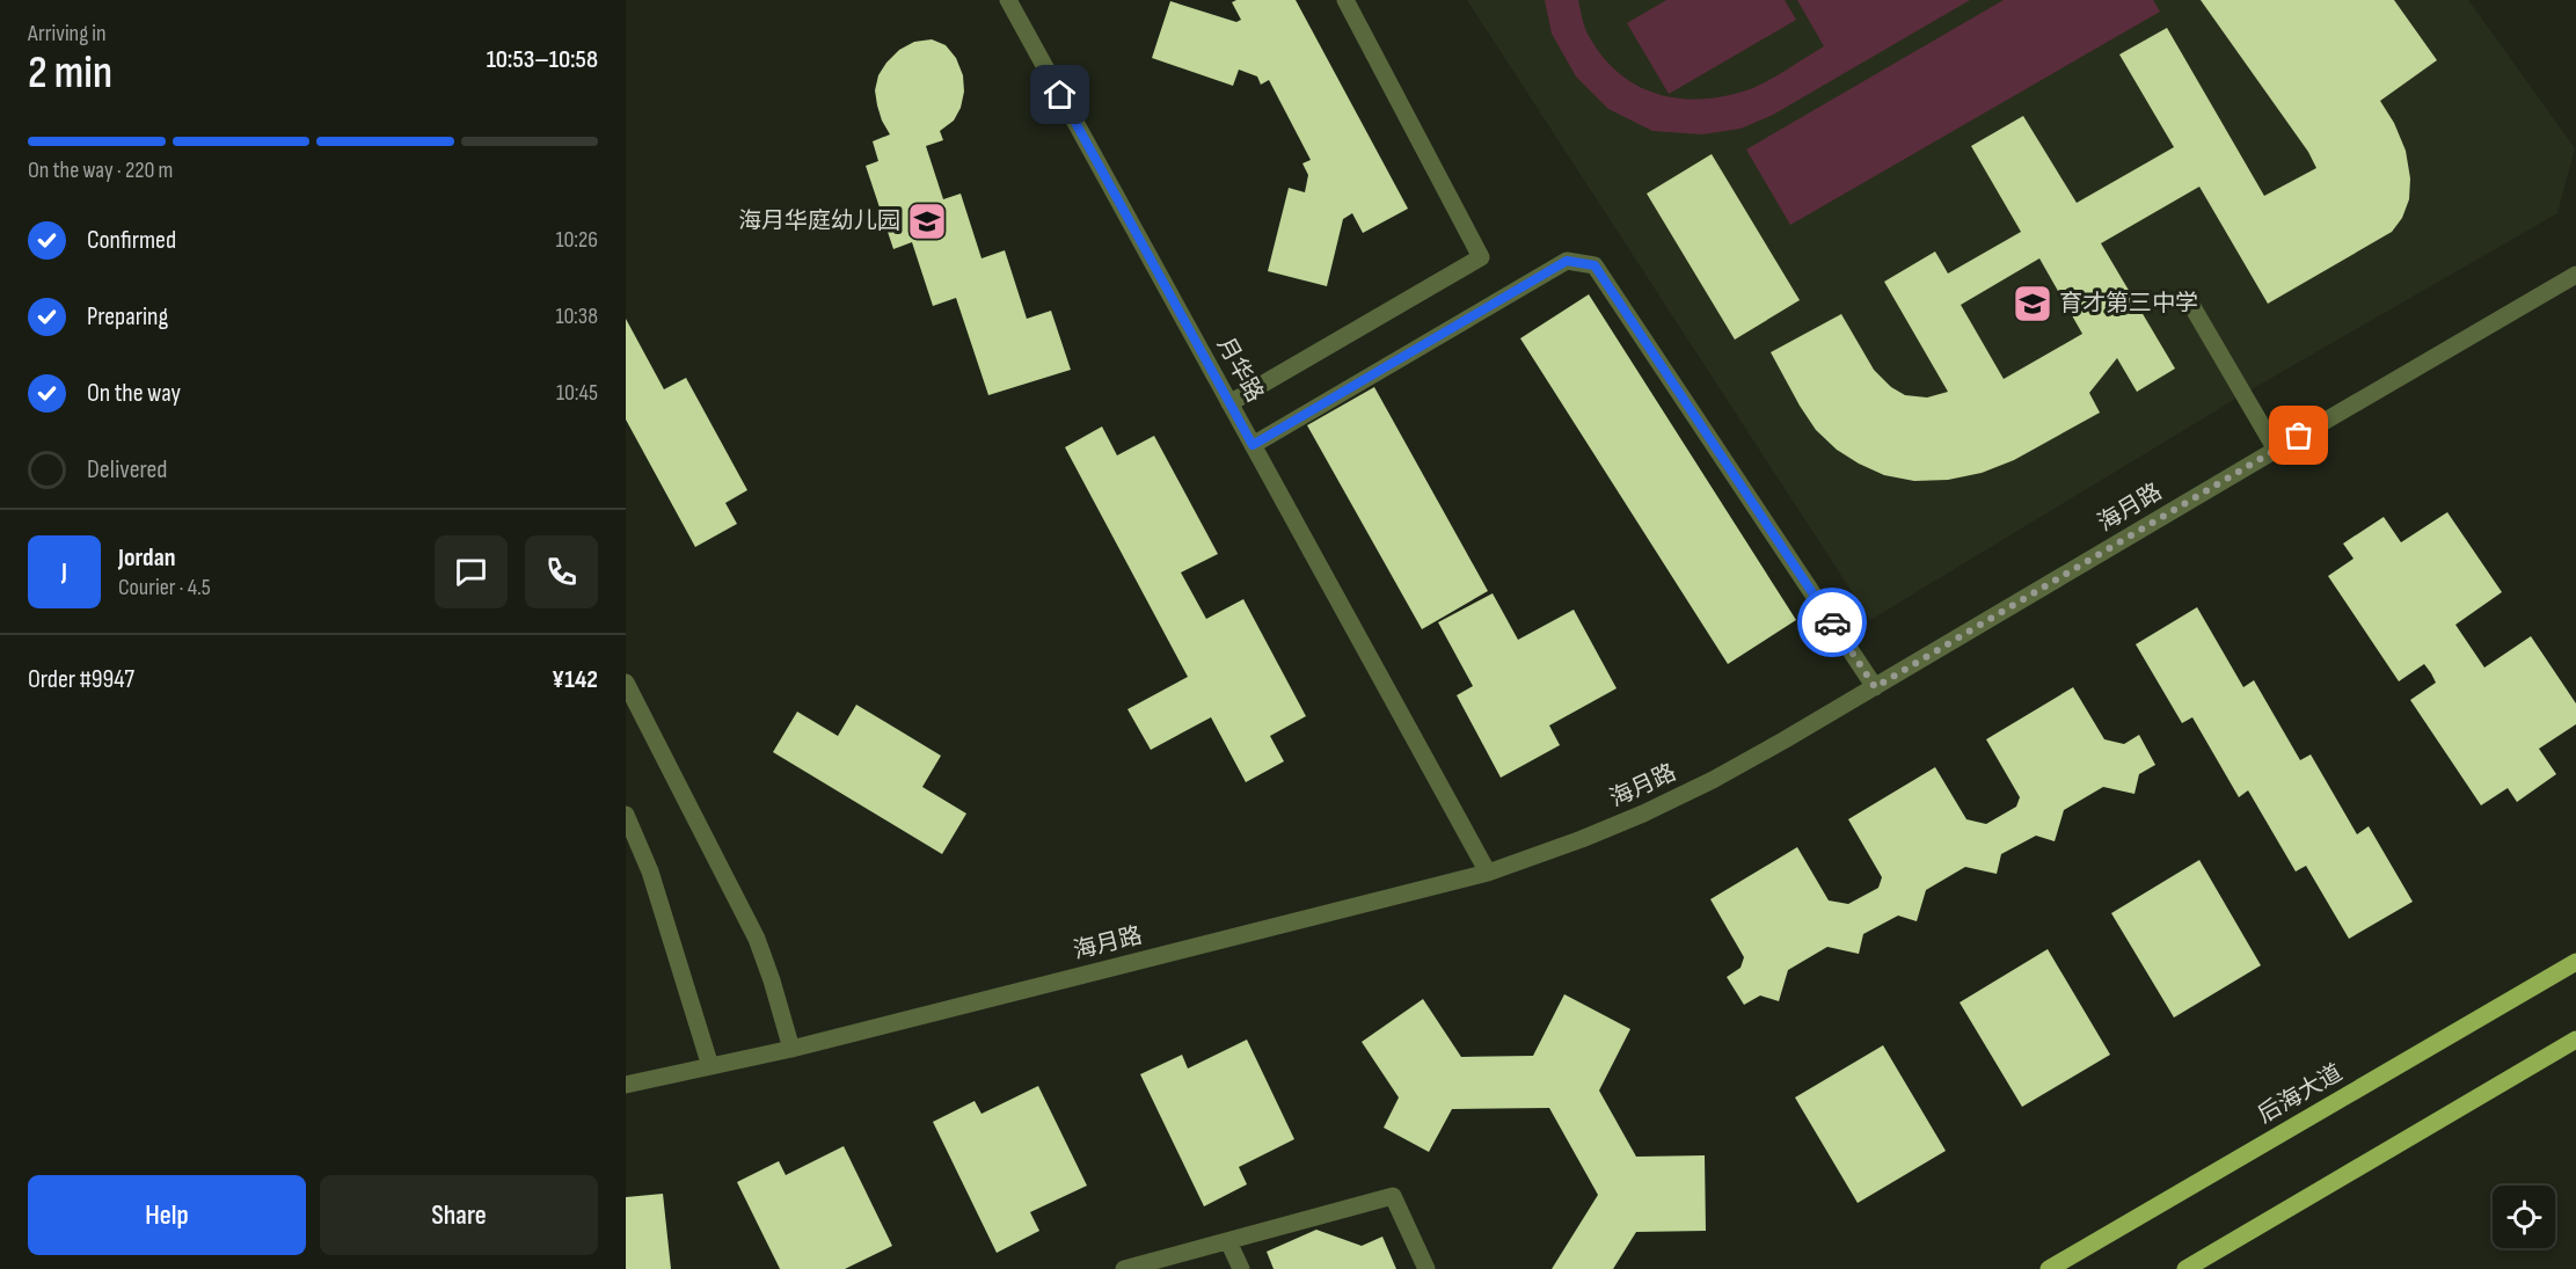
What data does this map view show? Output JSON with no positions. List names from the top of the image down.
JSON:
{
  "streets": {
    "main road": ["后海大道"],
    "street": ["月华路", "海月路"]
  },
  "crossings": [
    ["月华路", "海月路"]
  ],
  "places": {
    "school or university": ["海月华庭幼儿园", "育才第三中学"]
  },
  "page": {
    "heading": ["2 min", "Arriving in", "10:53–10:58"],
    "panel": [
      "Jordan",
      "Courier · 4.5",
      "Order #9947",
      "¥142"
    ],
    "bar": "On the way · 220 m",
    "list": [
      ["Confirmed", "10:26"],
      ["Preparing", "10:38"],
      ["On the way", "10:45"],
      "Delivered"
    ],
    "round": "J",
    "buttons": ["Help", "Share"]
  }
}
